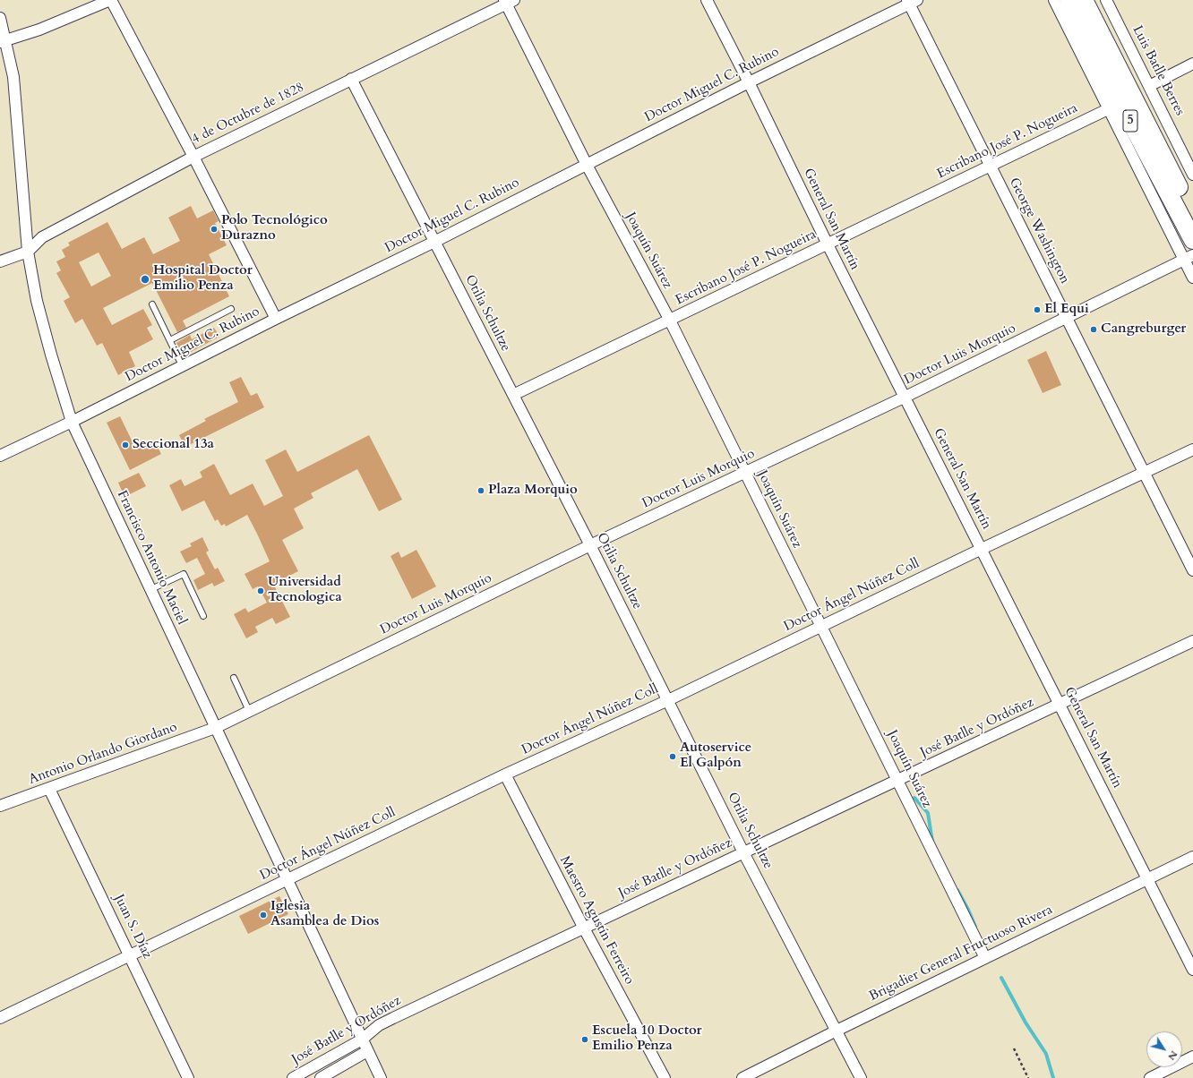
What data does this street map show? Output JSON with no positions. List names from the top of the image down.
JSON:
{
  "streets": {
    "highway": ["5"],
    "street": [
      "Luis Batlle Berres",
      "Doctor Miguel C. Rubino",
      "4 de Octubre de 1828",
      "Escribano José P. Nogueira",
      "General San Martín",
      "George Washington",
      "Joaquín Suárez",
      "Otilia Schultze",
      "Doctor Luis Morquio",
      "Francisco Antonio Maciel",
      "Doctor Ángel Núñez Coll",
      "José Batlle y Ordóñez",
      "Antonio Orlando Giordano",
      "Maestro Agustín Ferreiro",
      "Juan S. Díaz",
      "Brigadier General Fructuoso Rivera"
    ]
  },
  "crossings": [
    ["Doctor Miguel C. Rubino", "General San Martín"],
    ["Doctor Miguel C. Rubino", "George Washington"],
    ["Doctor Miguel C. Rubino", "Joaquín Suárez"],
    ["Doctor Miguel C. Rubino", "Otilia Schultze"],
    ["Doctor Miguel C. Rubino", "Francisco Antonio Maciel"],
    ["4 de Octubre de 1828", "Joaquín Suárez"],
    ["4 de Octubre de 1828", "Otilia Schultze"],
    ["4 de Octubre de 1828", "Francisco Antonio Maciel"],
    ["Escribano José P. Nogueira", "General San Martín"],
    ["Escribano José P. Nogueira", "George Washington"],
    ["Escribano José P. Nogueira", "Joaquín Suárez"],
    ["Escribano José P. Nogueira", "Otilia Schultze"],
    ["General San Martín", "Doctor Luis Morquio"],
    ["General San Martín", "Doctor Ángel Núñez Coll"],
    ["General San Martín", "José Batlle y Ordóñez"],
    ["General San Martín", "Brigadier General Fructuoso Rivera"],
    ["George Washington", "Doctor Luis Morquio"],
    ["George Washington", "Doctor Ángel Núñez Coll"],
    ["Joaquín Suárez", "Doctor Luis Morquio"],
    ["Joaquín Suárez", "Doctor Ángel Núñez Coll"],
    ["Joaquín Suárez", "José Batlle y Ordóñez"],
    ["Joaquín Suárez", "Brigadier General Fructuoso Rivera"],
    ["Otilia Schultze", "Doctor Luis Morquio"],
    ["Otilia Schultze", "Doctor Ángel Núñez Coll"],
    ["Otilia Schultze", "José Batlle y Ordóñez"],
    ["Otilia Schultze", "Brigadier General Fructuoso Rivera"],
    ["Doctor Luis Morquio", "Francisco Antonio Maciel"],
    ["Doctor Luis Morquio", "Antonio Orlando Giordano"],
    ["Francisco Antonio Maciel", "Doctor Ángel Núñez Coll"],
    ["Francisco Antonio Maciel", "José Batlle y Ordóñez"],
    ["Francisco Antonio Maciel", "Antonio Orlando Giordano"],
    ["Doctor Ángel Núñez Coll", "Maestro Agustín Ferreiro"],
    ["Doctor Ángel Núñez Coll", "Juan S. Díaz"],
    ["José Batlle y Ordóñez", "Maestro Agustín Ferreiro"],
    ["Antonio Orlando Giordano", "Juan S. Díaz"]
  ],
  "places": [
    "Polo Tecnológico Durazno",
    "Hospital Doctor Emilio Penza",
    "El Equi",
    "Cangreburger",
    "Seccional 13a",
    "Plaza Morquio",
    "Universidad Tecnologica",
    "Autoservice El Galpón",
    "Iglesia Asamblea de Dios",
    "Escuela 10 Doctor Emilio Penza"
  ],
  "north": "bottom right"
}
